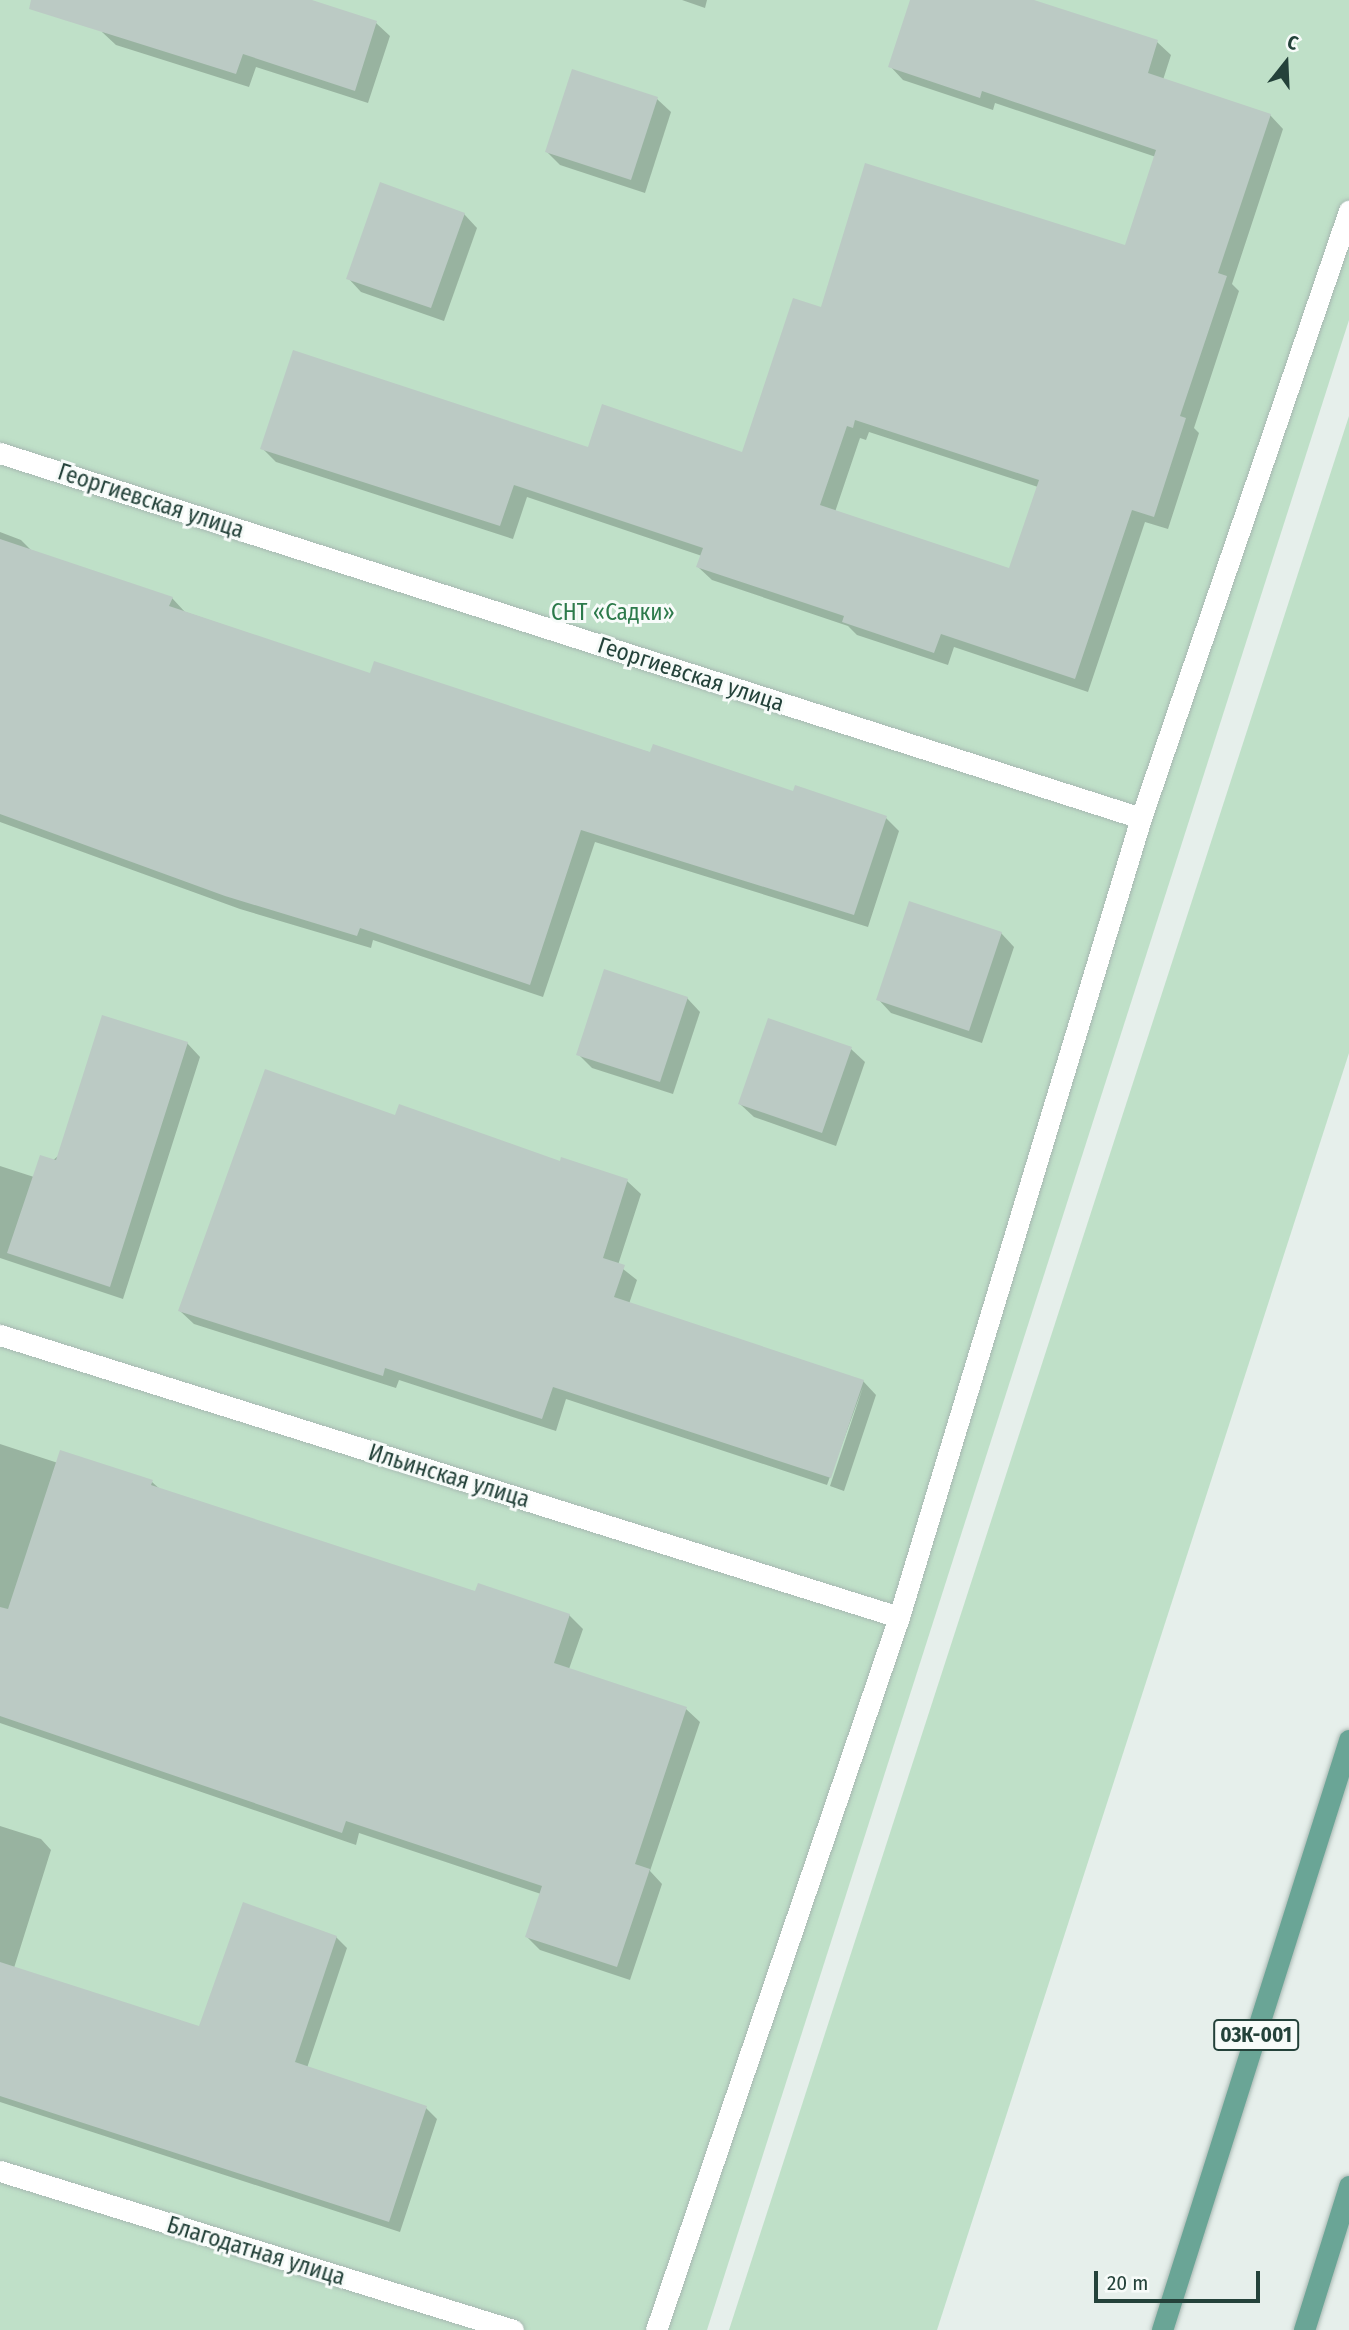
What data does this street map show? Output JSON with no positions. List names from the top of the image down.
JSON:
{
  "streets": {
    "main road": ["03К-001"],
    "street": ["Георгиевская улица", "Ильинская улица", "Благодатная улица"]
  },
  "parks": ["СНТ «Садки»"],
  "scale_bar": "20 m",
  "north": "top"
}
